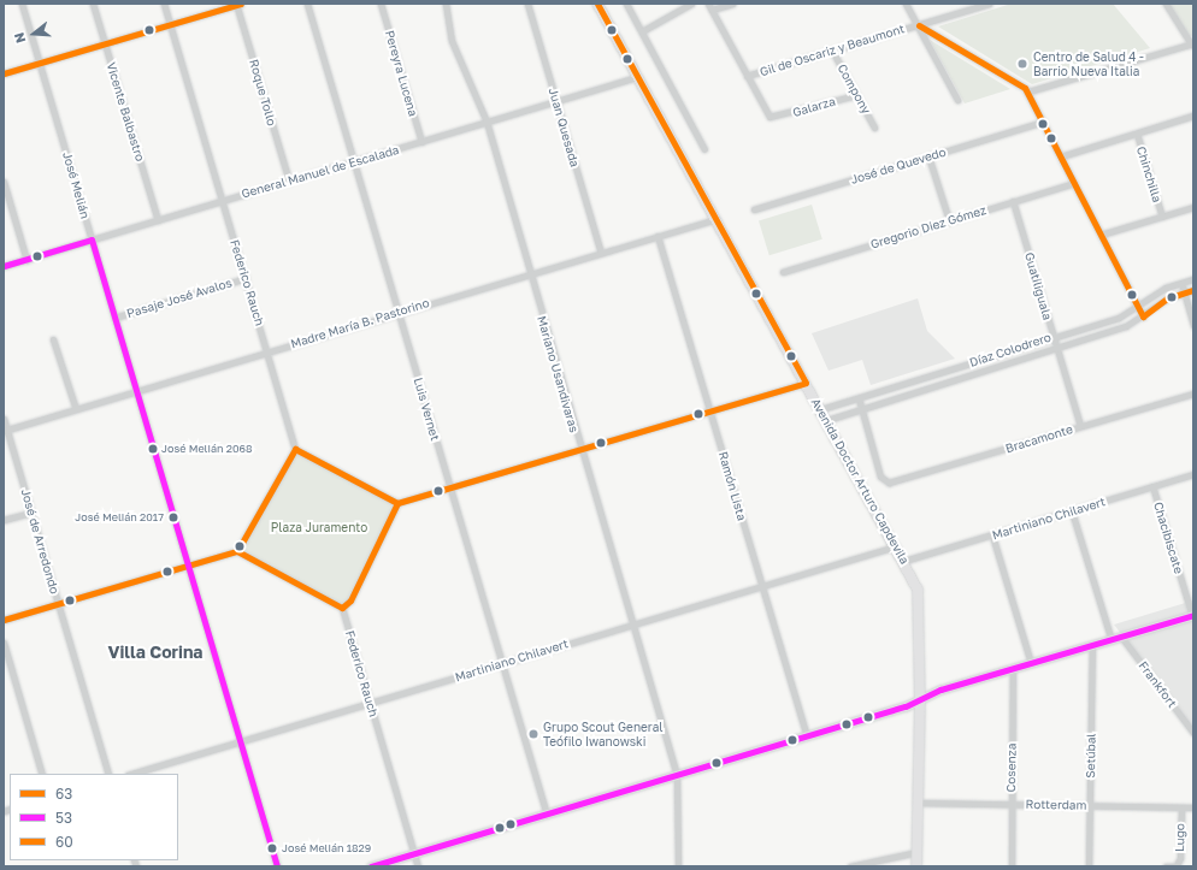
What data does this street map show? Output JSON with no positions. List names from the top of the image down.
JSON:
{
  "streets": {
    "main road": ["Avenida Doctor Arturo Capdevila"],
    "street": [
      "Gil de Oscariz y Beaumont",
      "Pereyra Lucena",
      "Compony",
      "Roque Tollo",
      "Galarza",
      "Vicente Balbastro",
      "Juan Quesada",
      "José de Quevedo",
      "General Manuel de Escalada",
      "Chinchilla",
      "José Melián",
      "Gregorio Diez Gómez",
      "Federico Rauch",
      "Guatiliguala",
      "Pasaje José Avalos",
      "Madre María B. Pastorino",
      "Díaz Colodrero",
      "Mariano Usandivaras",
      "Luis Vernet",
      "Bracamonte",
      "Ramón Lista",
      "Martiniano Chilavert",
      "Chacibiscate",
      "José de Arredondo",
      "Frankfort",
      "Setúbal",
      "Cosenza",
      "Rotterdam",
      "Lugo"
    ]
  },
  "crossings": [
    ["Gil de Oscariz y Beaumont", "Compony"],
    ["Gil de Oscariz y Beaumont", "Galarza"],
    ["Pereyra Lucena", "General Manuel de Escalada"],
    ["Compony", "Galarza"],
    ["Roque Tollo", "General Manuel de Escalada"],
    ["Vicente Balbastro", "General Manuel de Escalada"],
    ["Juan Quesada", "General Manuel de Escalada"],
    ["Juan Quesada", "Madre María B. Pastorino"],
    ["General Manuel de Escalada", "José Melián"],
    ["General Manuel de Escalada", "Federico Rauch"],
    ["General Manuel de Escalada", "Mariano Usandivaras"],
    ["General Manuel de Escalada", "Luis Vernet"],
    ["General Manuel de Escalada", "Avenida Doctor Arturo Capdevila"],
    ["José Melián", "Pasaje José Avalos"],
    ["José Melián", "Madre María B. Pastorino"],
    ["José Melián", "Martiniano Chilavert"],
    ["Gregorio Diez Gómez", "Guatiliguala"],
    ["Federico Rauch", "Pasaje José Avalos"],
    ["Federico Rauch", "Madre María B. Pastorino"],
    ["Federico Rauch", "Martiniano Chilavert"],
    ["Guatiliguala", "Díaz Colodrero"],
    ["Guatiliguala", "Bracamonte"],
    ["Madre María B. Pastorino", "Mariano Usandivaras"],
    ["Madre María B. Pastorino", "Luis Vernet"],
    ["Madre María B. Pastorino", "Avenida Doctor Arturo Capdevila"],
    ["Madre María B. Pastorino", "Ramón Lista"],
    ["Madre María B. Pastorino", "José de Arredondo"],
    ["Díaz Colodrero", "Bracamonte"],
    ["Díaz Colodrero", "Avenida Doctor Arturo Capdevila"],
    ["Mariano Usandivaras", "Martiniano Chilavert"],
    ["Luis Vernet", "Martiniano Chilavert"],
    ["Avenida Doctor Arturo Capdevila", "Martiniano Chilavert"],
    ["Avenida Doctor Arturo Capdevila", "Rotterdam"],
    ["Ramón Lista", "Martiniano Chilavert"],
    ["Martiniano Chilavert", "Chacibiscate"],
    ["Setúbal", "Rotterdam"],
    ["Cosenza", "Rotterdam"],
    ["Rotterdam", "Lugo"]
  ],
  "districts": ["Villa Corina"],
  "parks": ["Plaza Juramento"],
  "places": [
    "Centro de Salud 4 - Barrio Nueva Italia",
    "José Melián 2068",
    "José Melián 2017",
    "Grupo Scout General Teófilo Iwanowski",
    "José Melián 1829"
  ],
  "lines": ["transit line 63", "transit line 60", "transit line 53"],
  "legend": ["63", "53", "60"],
  "north": "left"
}
